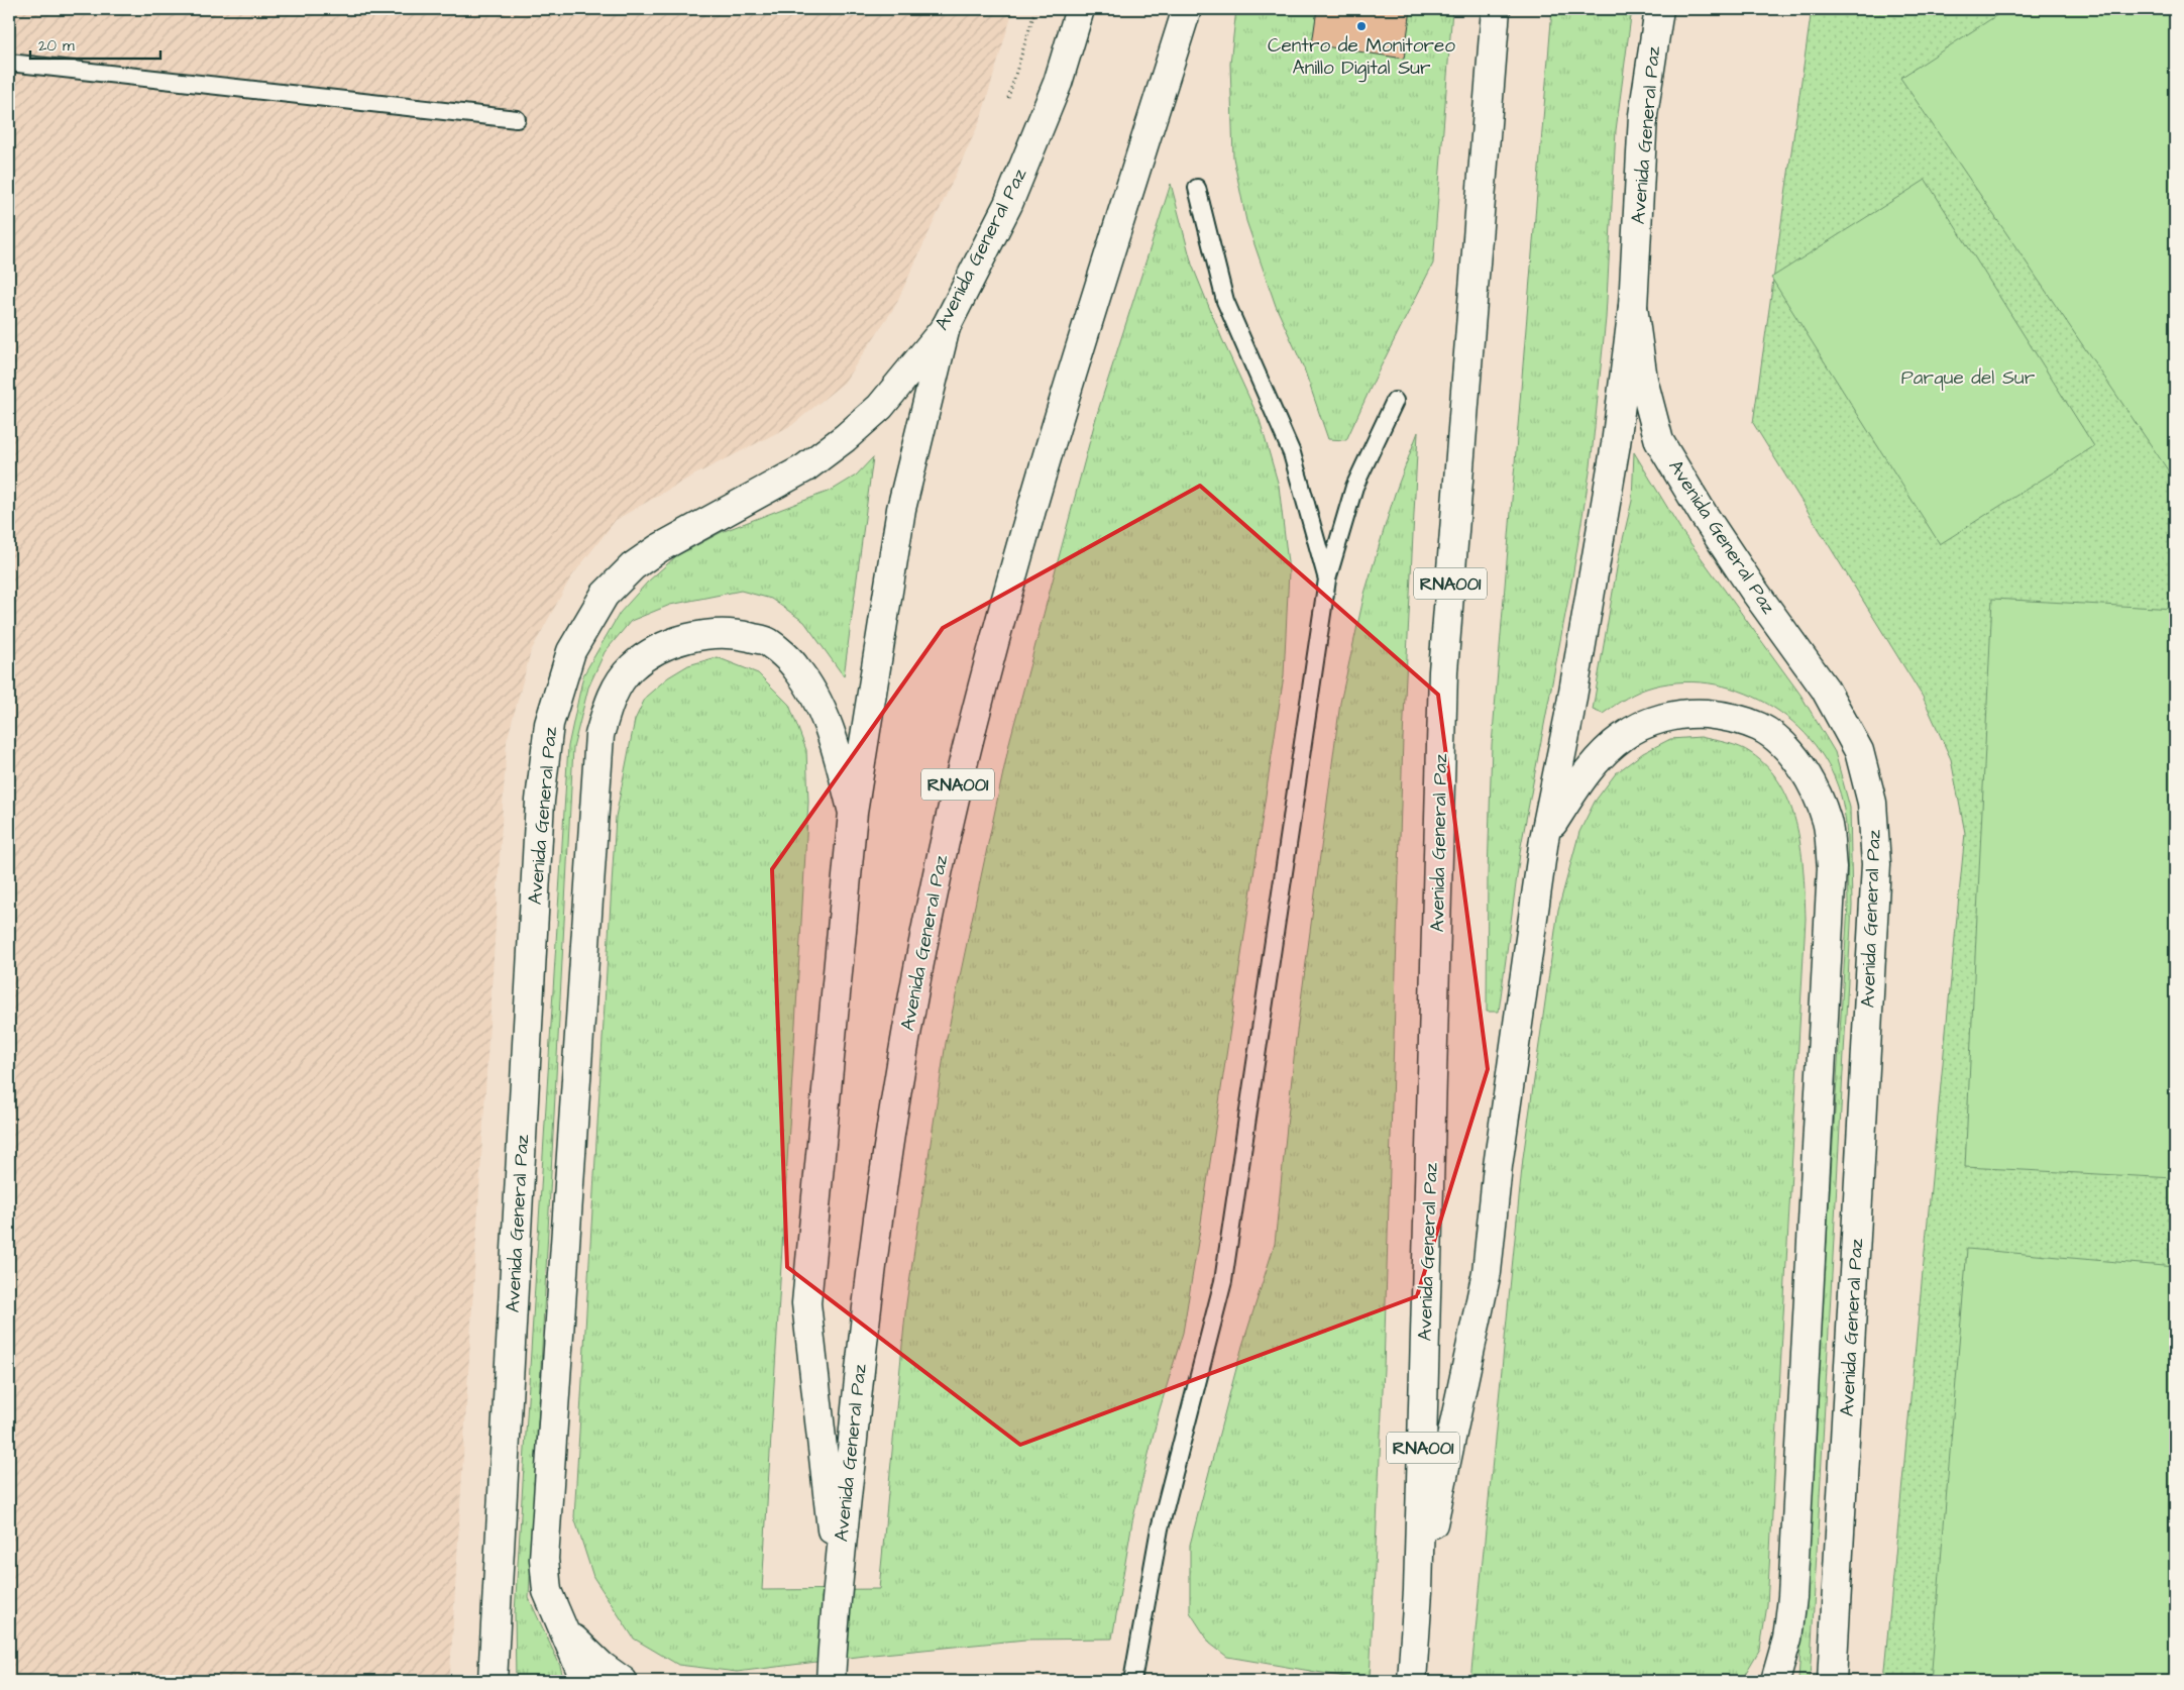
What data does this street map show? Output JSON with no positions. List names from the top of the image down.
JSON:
{
  "streets": {
    "main road": ["Avenida General Paz", "RNA001"]
  },
  "parks": ["Parque del Sur"],
  "places": ["Centro de Monitoreo Anillo Digital Sur"],
  "scale_bar": "20 m"
}
